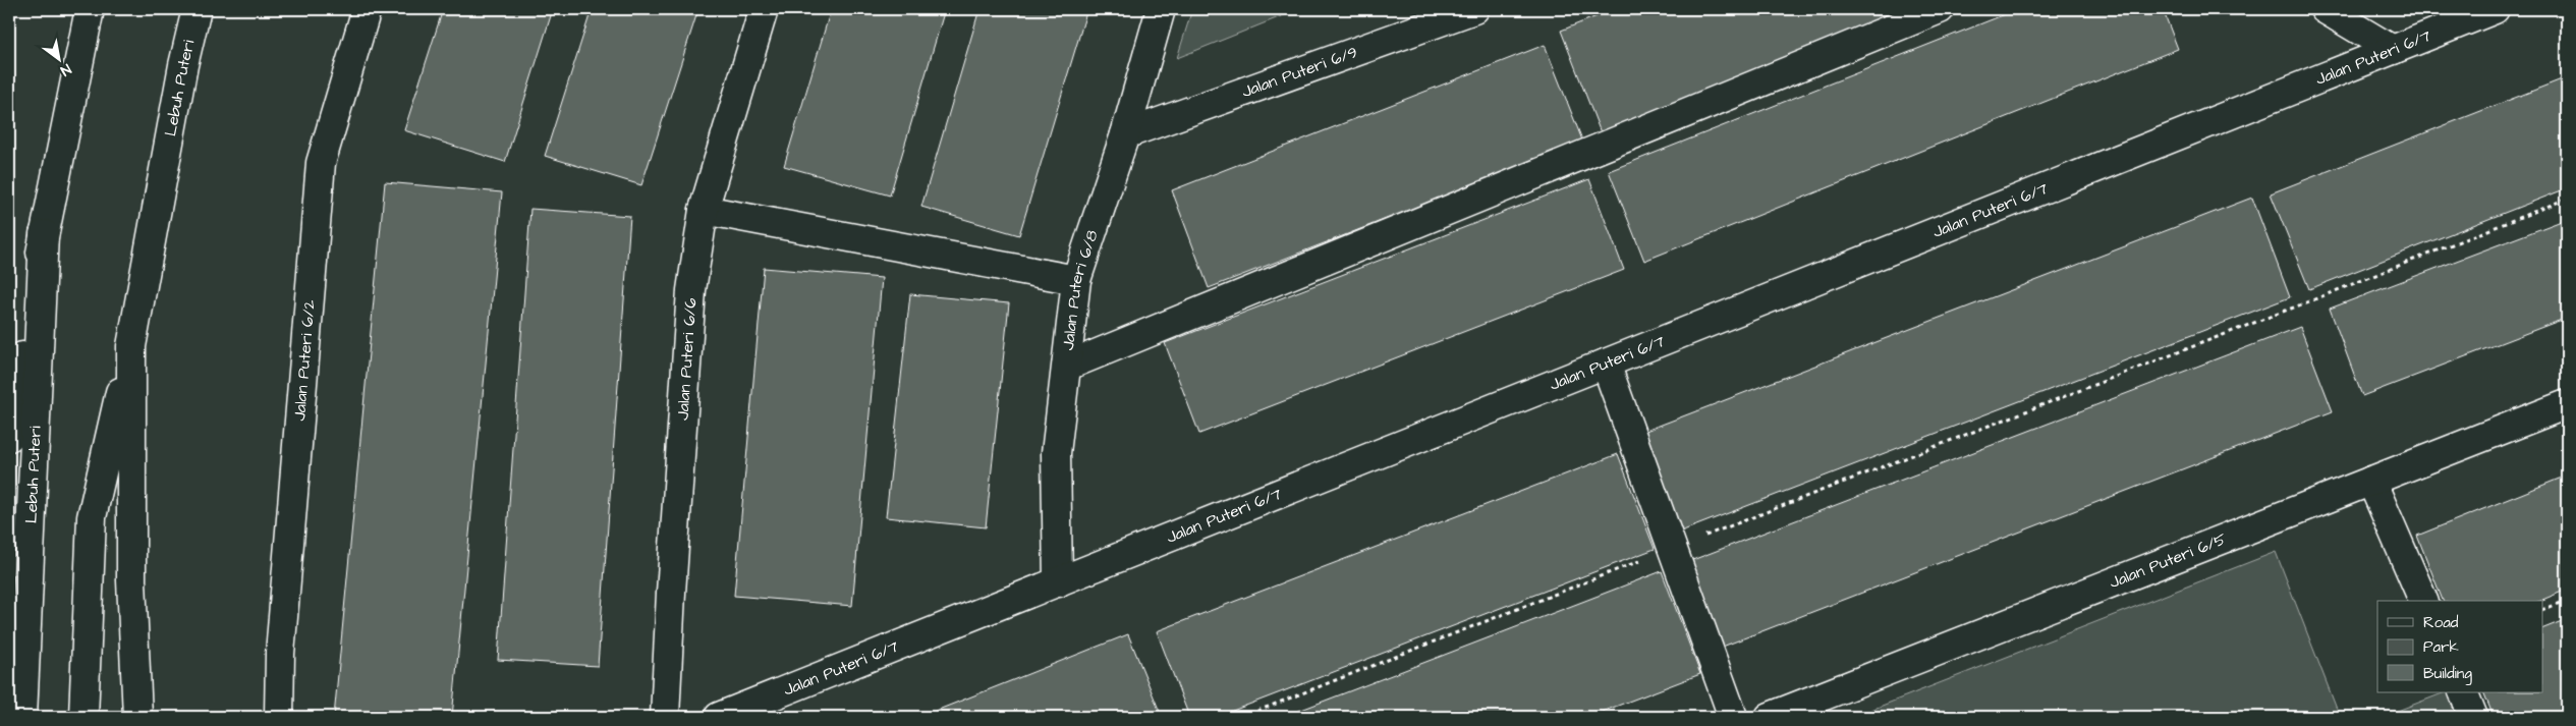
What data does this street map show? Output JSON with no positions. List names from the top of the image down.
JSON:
{
  "streets": {
    "street": [
      "Jalan Puteri 6/7",
      "Jalan Puteri 6/9",
      "Lebuh Puteri",
      "Jalan Puteri 6/8",
      "Jalan Puteri 6/6",
      "Jalan Puteri 6/2",
      "Jalan Puteri 6/5"
    ]
  },
  "crossings": [
    ["Jalan Puteri 6/7", "Jalan Puteri 6/8"],
    ["Jalan Puteri 6/9", "Jalan Puteri 6/8"]
  ],
  "legend": ["Road", "Park", "Building"],
  "north": "bottom right"
}
